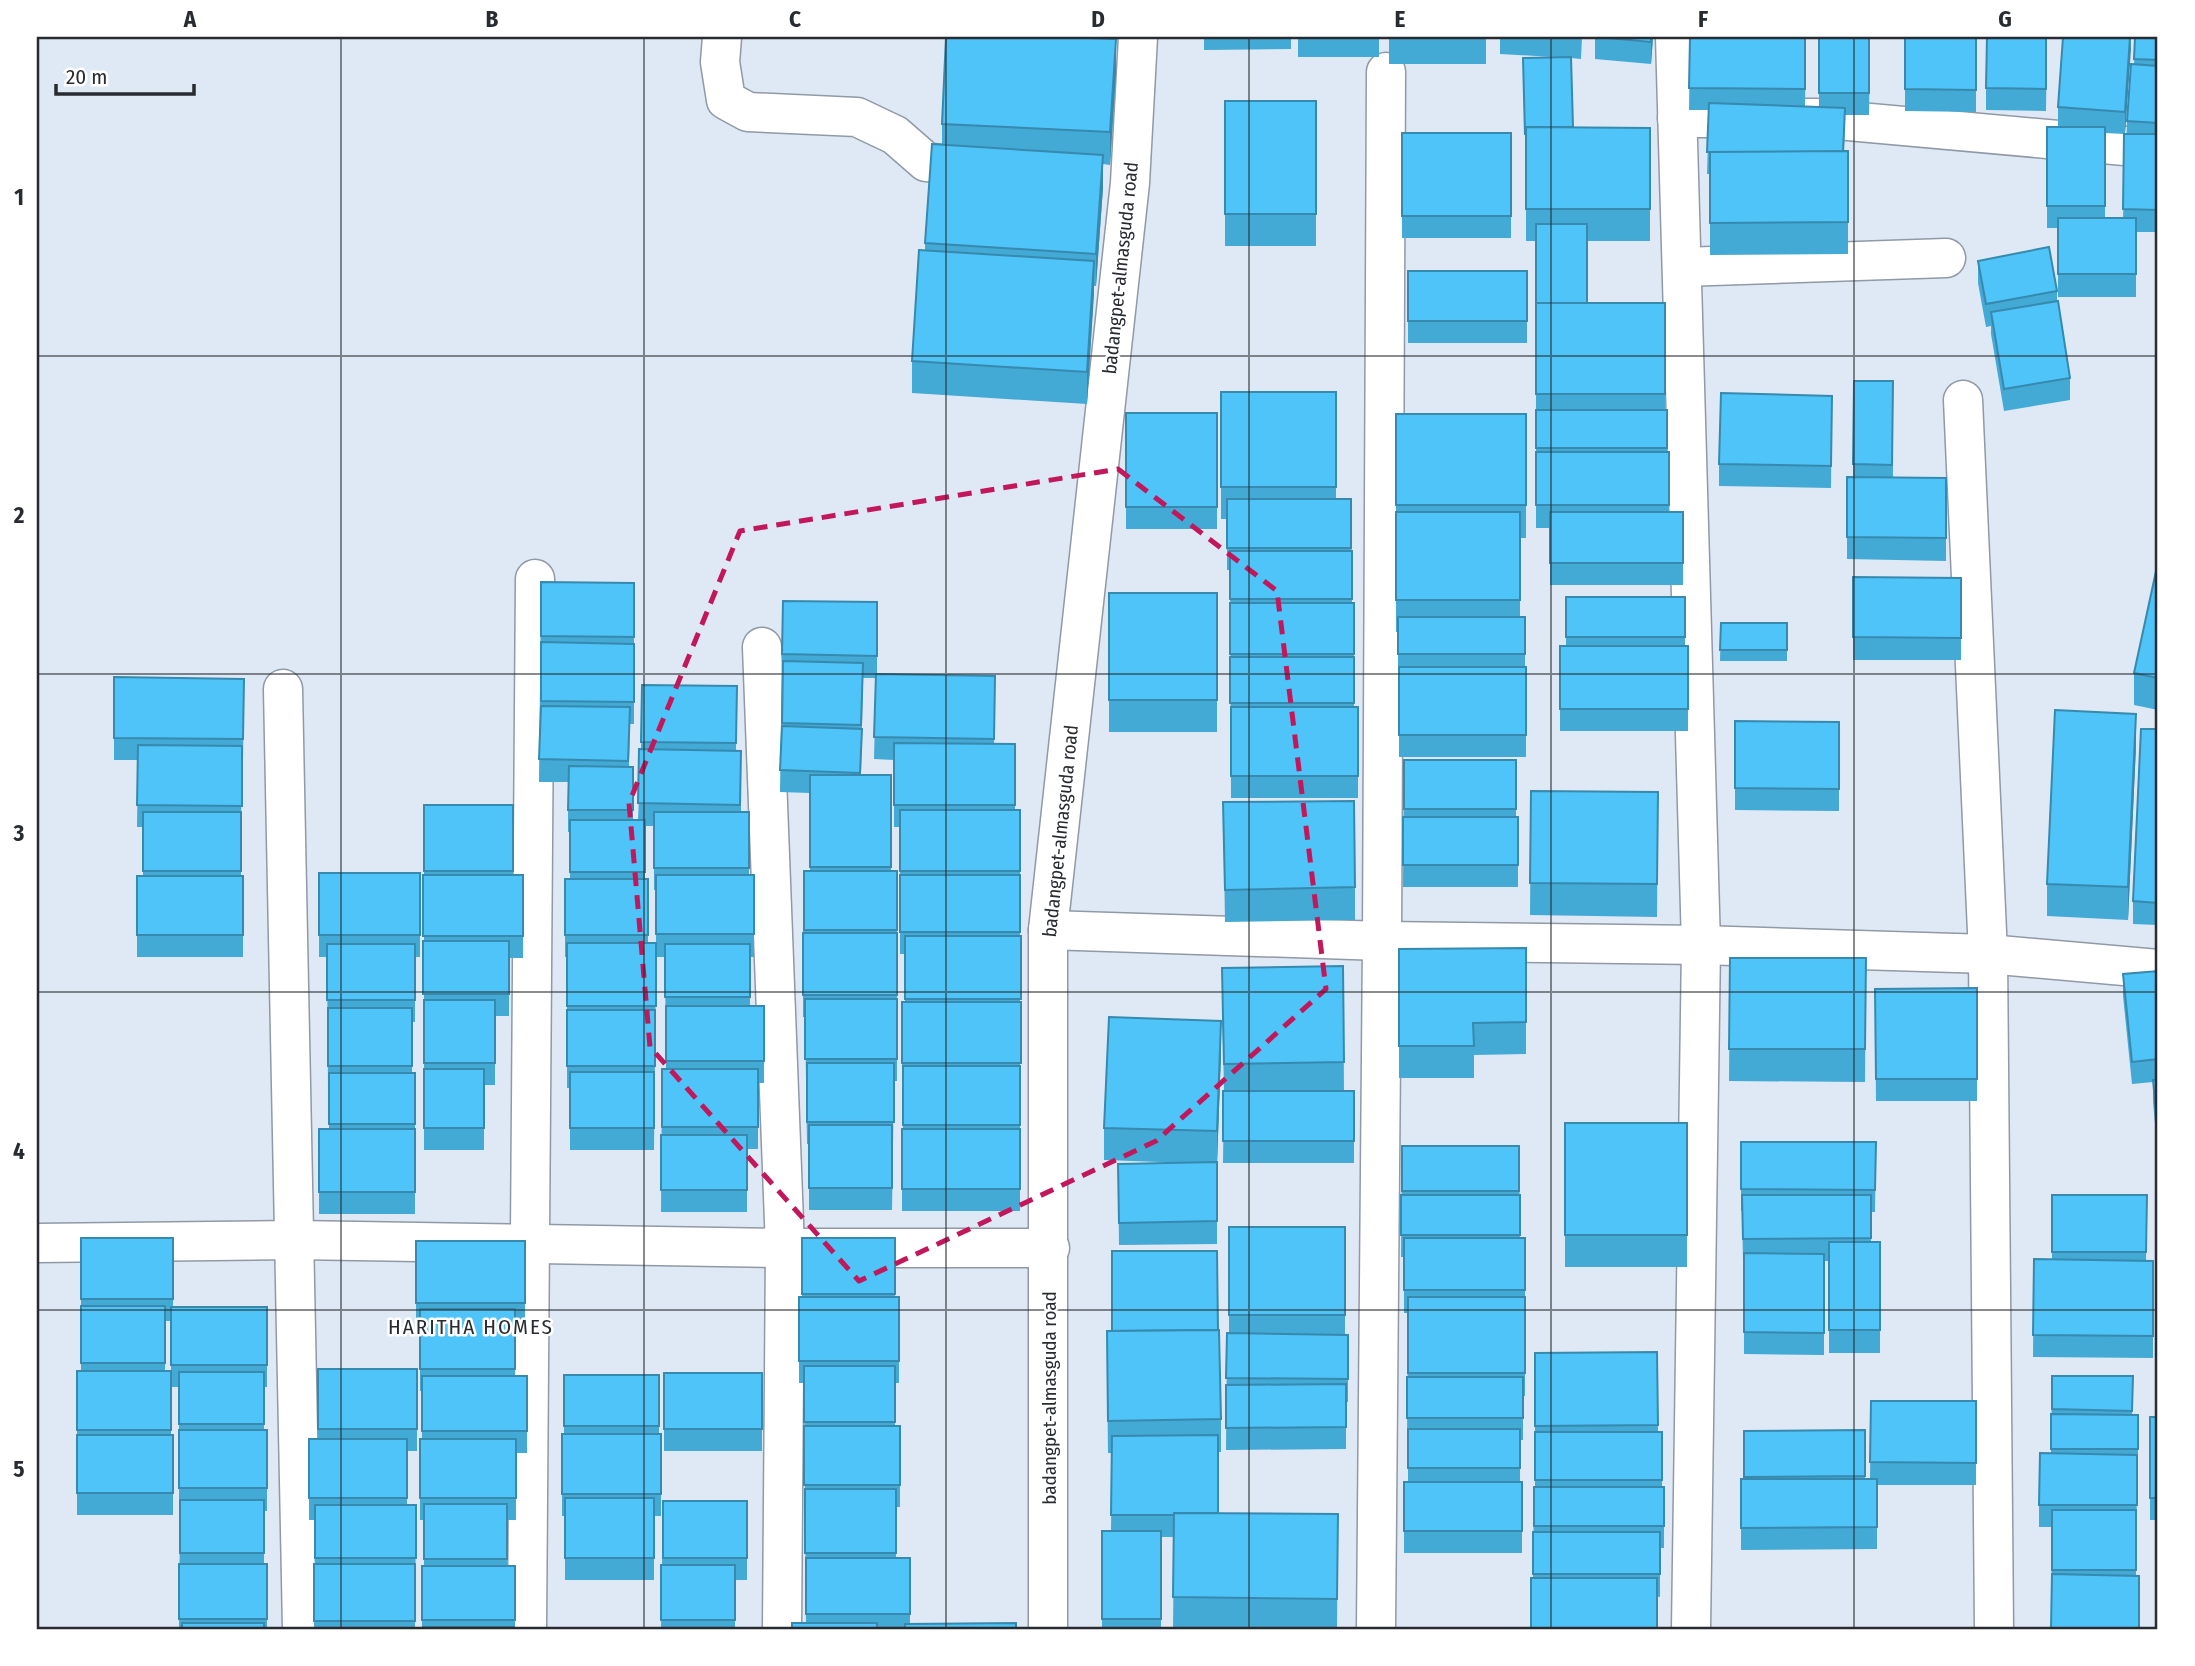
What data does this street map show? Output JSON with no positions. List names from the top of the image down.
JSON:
{
  "streets": {
    "street": ["badangpet-almasguda road"]
  },
  "districts": ["HARITHA HOMES"],
  "scale_bar": "20 m",
  "grid": {
    "columns": [
      "A",
      "B",
      "C",
      "D",
      "E",
      "F",
      "G"
    ],
    "rows": [
      "1",
      "2",
      "3",
      "4",
      "5"
    ]
  }
}
